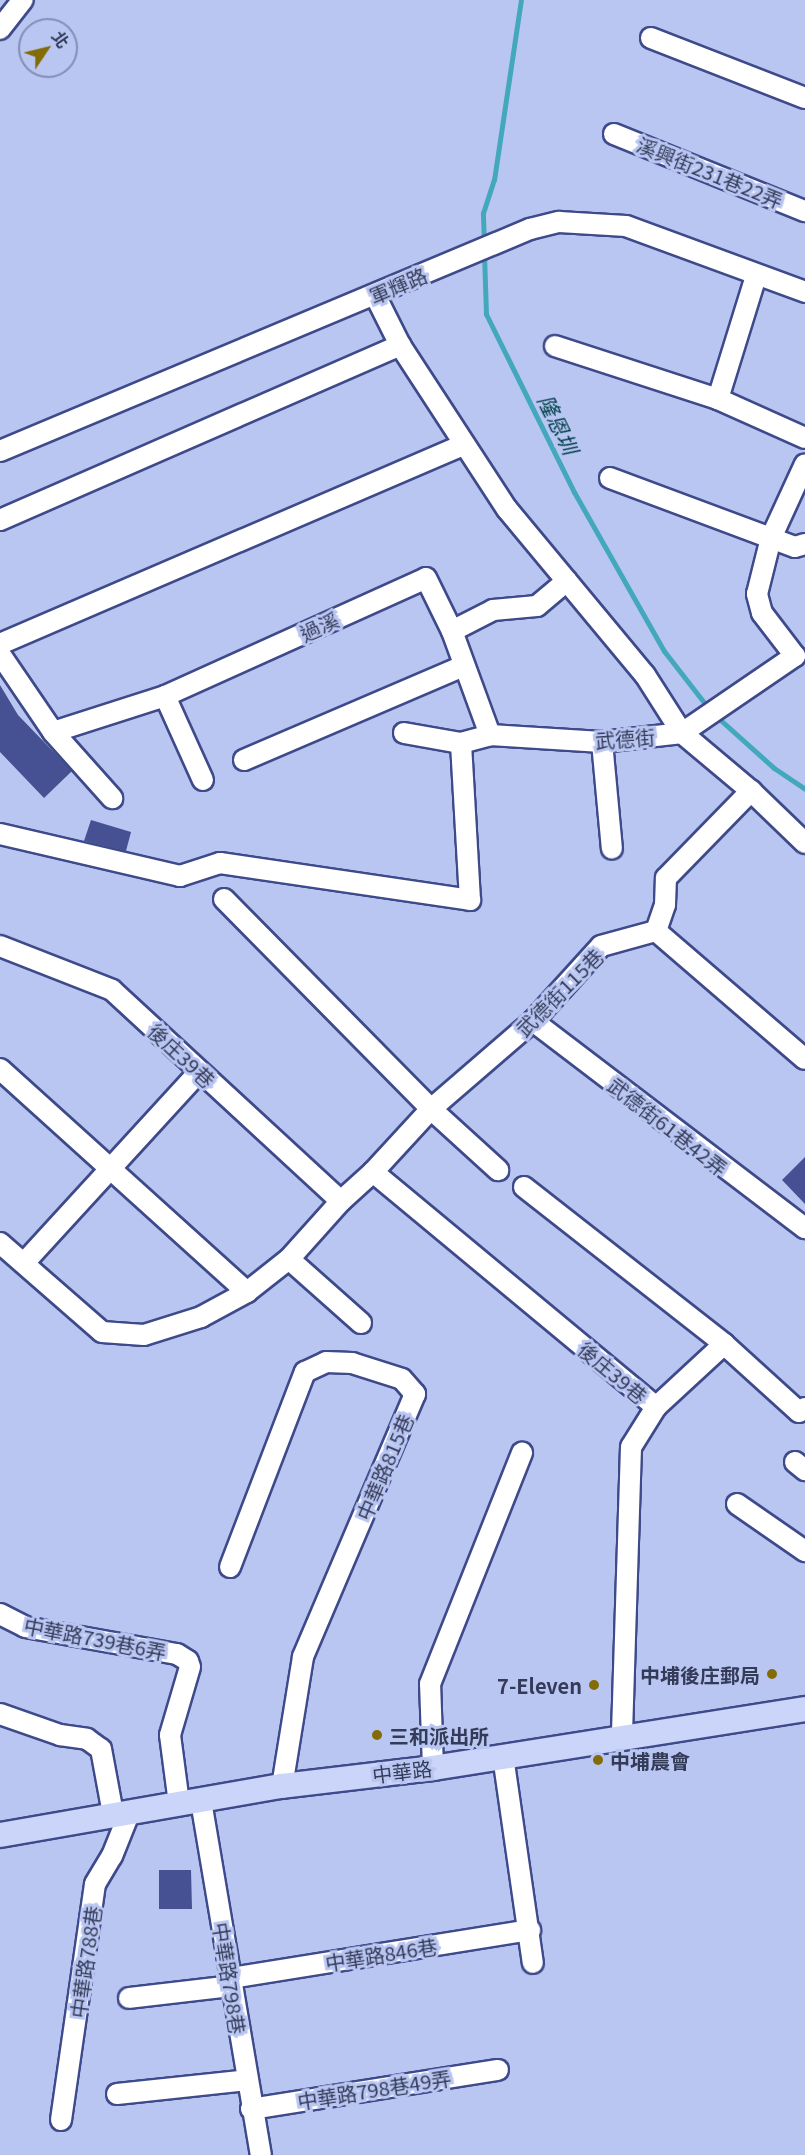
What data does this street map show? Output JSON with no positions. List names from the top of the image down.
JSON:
{
  "streets": {
    "main road": ["中華路"],
    "street": [
      "溪興街231巷22弄",
      "軍輝路",
      "過溪",
      "武德街",
      "武德街115巷",
      "後庄39巷",
      "武德街61巷42弄",
      "中華路815巷",
      "中華路739巷6弄",
      "中華路846巷",
      "中華路788巷",
      "中華路798巷",
      "中華路798巷49弄"
    ]
  },
  "crossings": [
    ["過溪", "武德街"],
    ["武德街115巷", "後庄39巷"],
    ["武德街115巷", "武德街61巷42弄"],
    ["後庄39巷", "中華路"],
    ["中華路815巷", "中華路"],
    ["中華路739巷6弄", "中華路"],
    ["中華路739巷6弄", "中華路798巷"],
    ["中華路", "中華路788巷"],
    ["中華路", "中華路798巷"],
    ["中華路846巷", "中華路798巷"],
    ["中華路798巷", "中華路798巷49弄"]
  ],
  "water": ["隆恩圳"],
  "places": [
    "中埔後庄郵局",
    "7-Eleven",
    "三和派出所",
    "中埔農會"
  ],
  "north": "top right"
}
